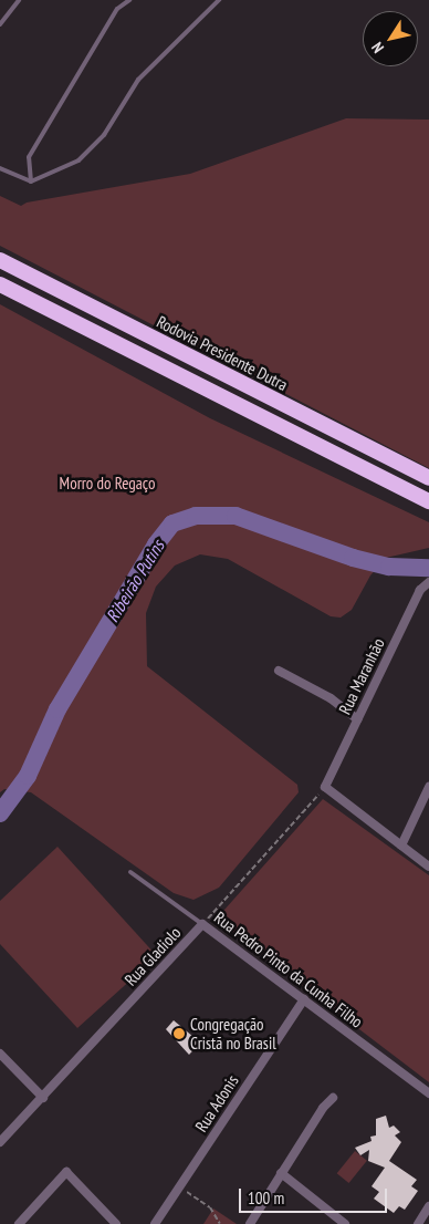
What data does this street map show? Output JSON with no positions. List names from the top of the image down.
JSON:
{
  "streets": {
    "highway": ["Rodovia Presidente Dutra"],
    "street": [
      "Rua Maranhão",
      "Rua Gladiolo",
      "Rua Pedro Pinto da Cunha Filho",
      "Rua Adonis"
    ]
  },
  "crossings": [
    ["Rua Maranhão", "Rua Gladiolo"],
    ["Rua Gladiolo", "Rua Pedro Pinto da Cunha Filho"],
    ["Rua Pedro Pinto da Cunha Filho", "Rua Adonis"]
  ],
  "water": ["Ribeirão Putins"],
  "parks": ["Morro do Regaço"],
  "places": ["Congregação Cristã no Brasil"],
  "scale_bar": "100 m",
  "north": "bottom left"
}
